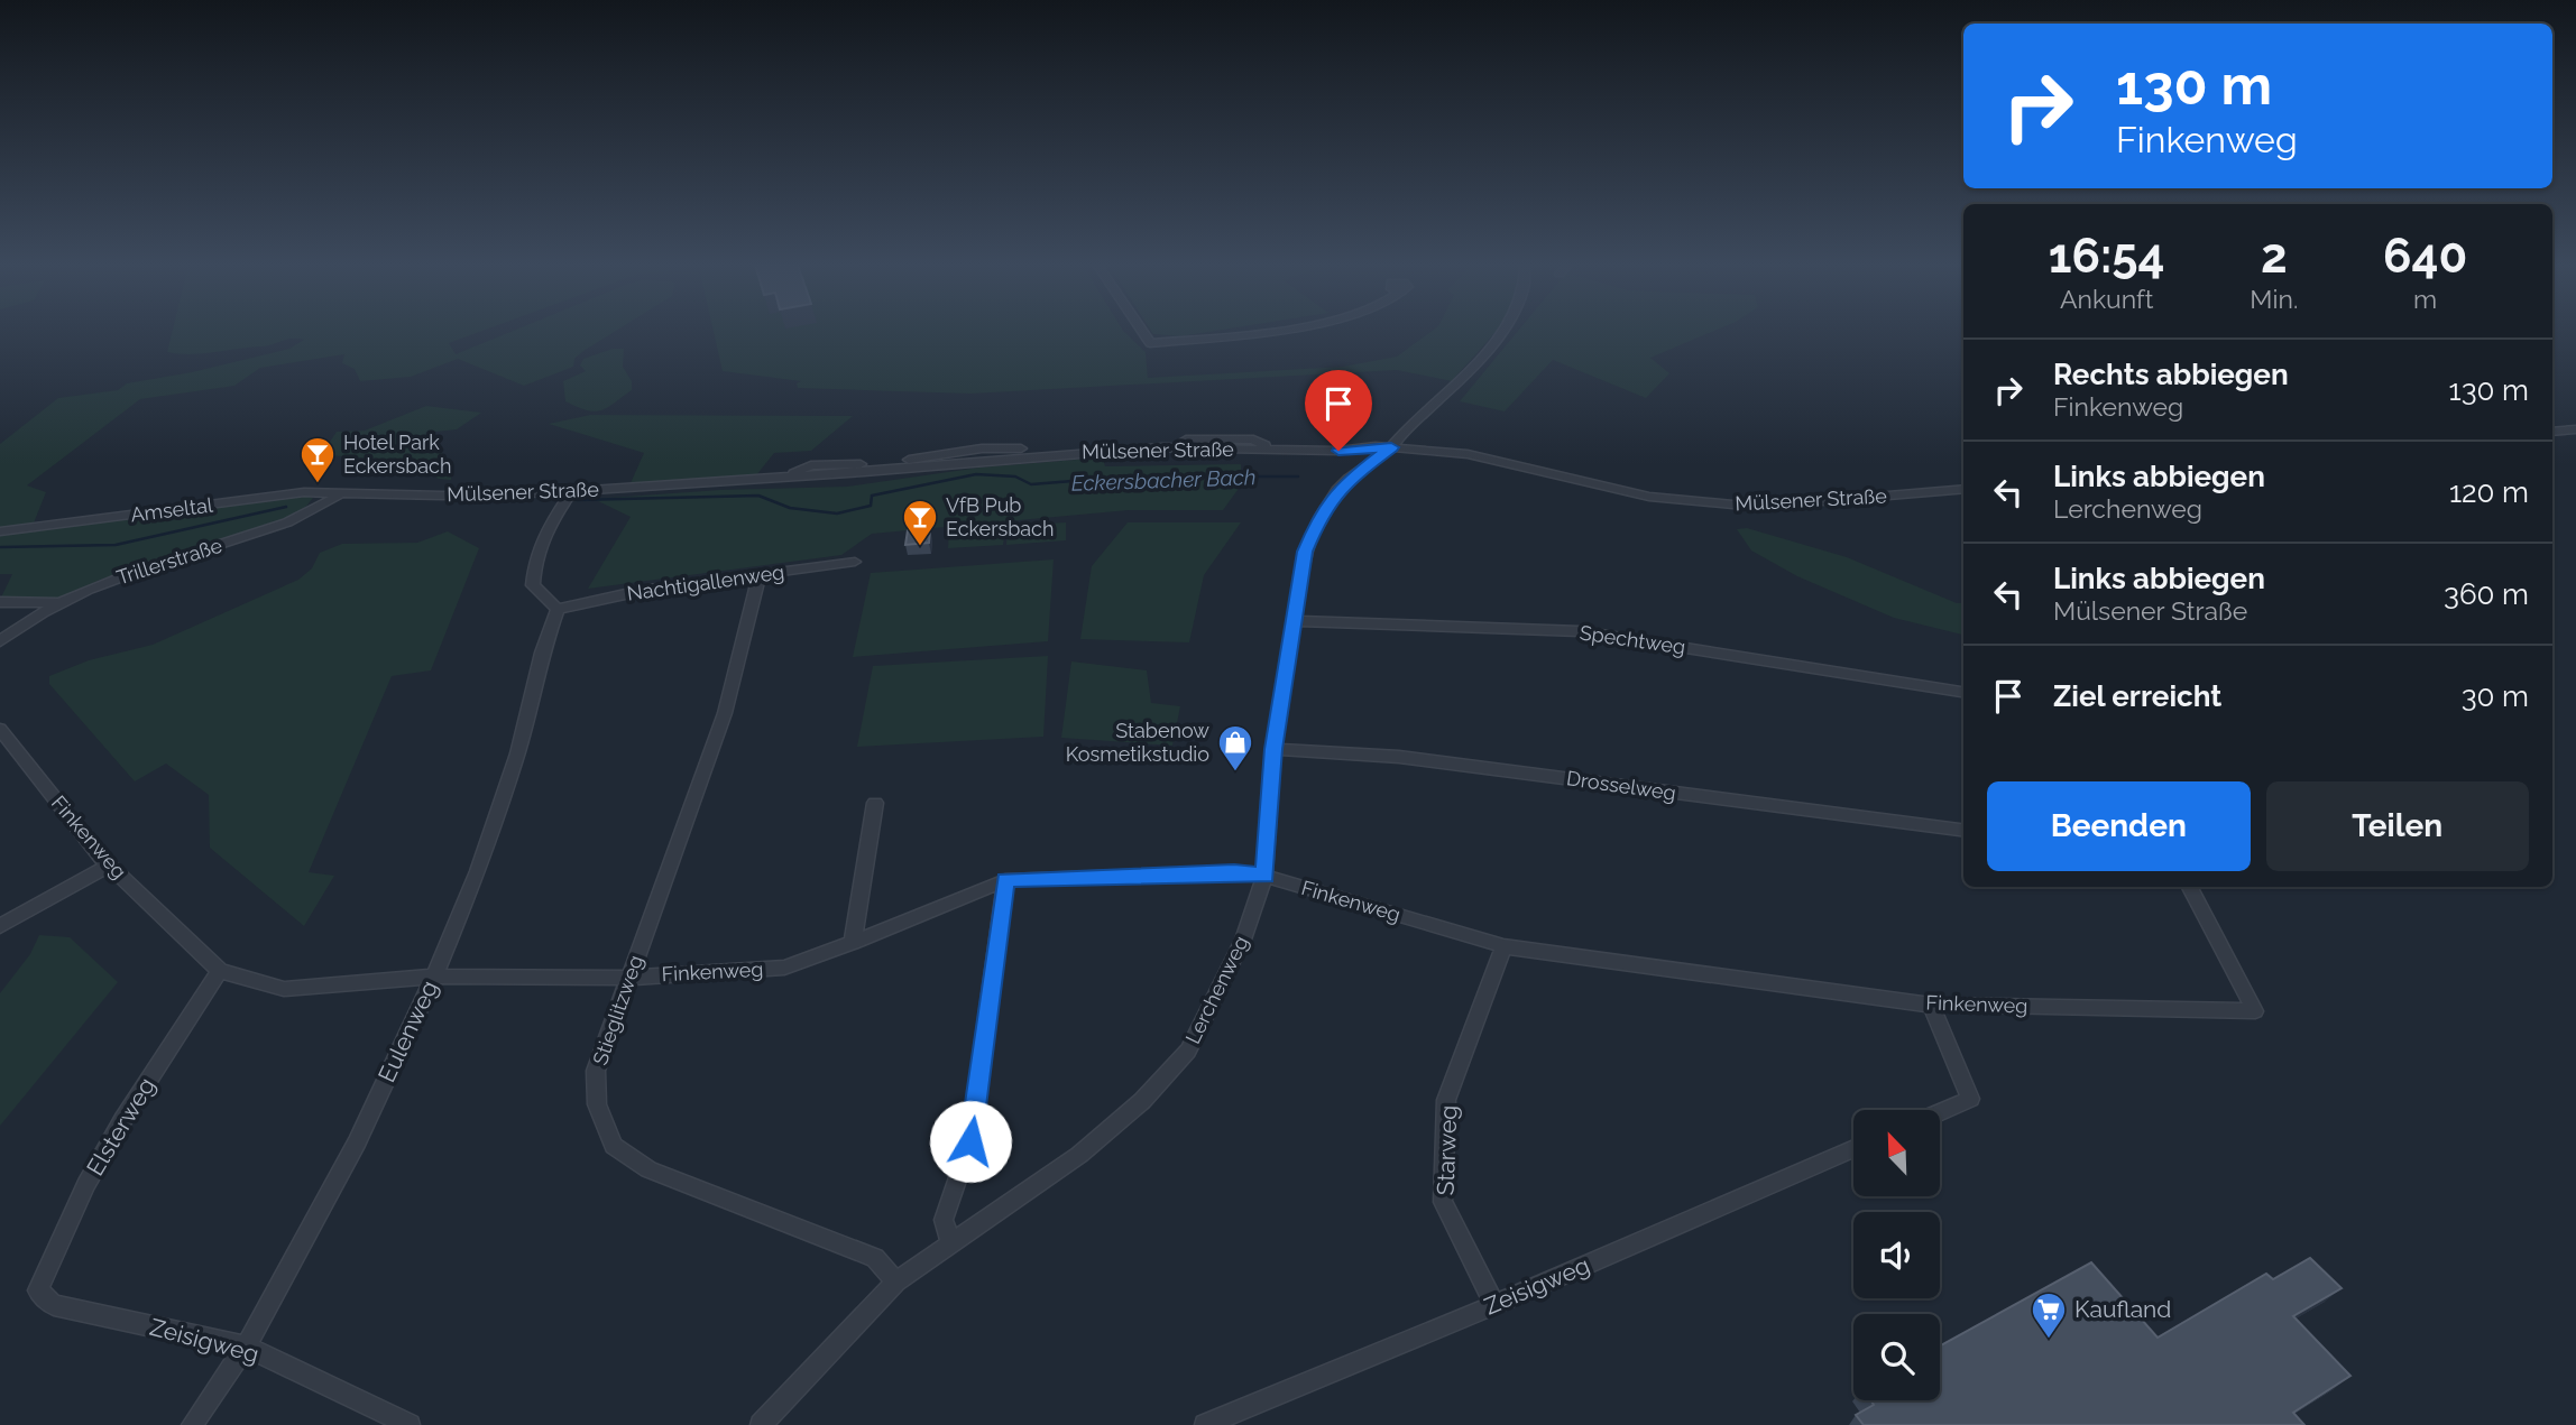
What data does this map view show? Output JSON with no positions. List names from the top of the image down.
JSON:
{
  "streets": {
    "street": [
      "Mülsener Straße",
      "Amseltal",
      "Trillerstraße",
      "Nachtigallenweg",
      "Spechtweg",
      "Drosselweg",
      "Finkenweg",
      "Lerchenweg",
      "Stieglitzweg",
      "Eulenweg",
      "Elsterweg",
      "Starweg",
      "Zeisigweg"
    ]
  },
  "crossings": [
    ["Mülsener Straße", "Amseltal"],
    ["Mülsener Straße", "Trillerstraße"],
    ["Mülsener Straße", "Lerchenweg"],
    ["Amseltal", "Trillerstraße"],
    ["Nachtigallenweg", "Stieglitzweg"],
    ["Nachtigallenweg", "Eulenweg"],
    ["Spechtweg", "Lerchenweg"],
    ["Drosselweg", "Lerchenweg"],
    ["Finkenweg", "Lerchenweg"],
    ["Finkenweg", "Stieglitzweg"],
    ["Finkenweg", "Eulenweg"],
    ["Finkenweg", "Elsterweg"],
    ["Finkenweg", "Starweg"],
    ["Lerchenweg", "Stieglitzweg"],
    ["Eulenweg", "Zeisigweg"],
    ["Elsterweg", "Zeisigweg"],
    ["Starweg", "Zeisigweg"]
  ],
  "water": ["Eckersbacher Bach"],
  "places": {
    "bar": ["Hotel Park Eckersbach", "VfB Pub Eckersbach"],
    "shop": ["Stabenow Kosmetikstudio"],
    "supermarket": ["Kaufland"]
  },
  "north": "top left",
  "page": {
    "turn": ["130 m", "Finkenweg"],
    "eta": [
      "16:54",
      "Ankunft",
      "2",
      "Min.",
      "640",
      "m"
    ],
    "list": [
      {
        "name": "Rechts abbiegen",
        "note": "Finkenweg",
        "value": "130 m"
      },
      {
        "name": "Links abbiegen",
        "note": "Lerchenweg",
        "value": "120 m"
      },
      {
        "name": "Links abbiegen",
        "note": "Mülsener Straße",
        "value": "360 m"
      },
      {
        "name": "Ziel erreicht",
        "value": "30 m"
      }
    ],
    "buttons": ["Beenden", "Teilen"]
  }
}
